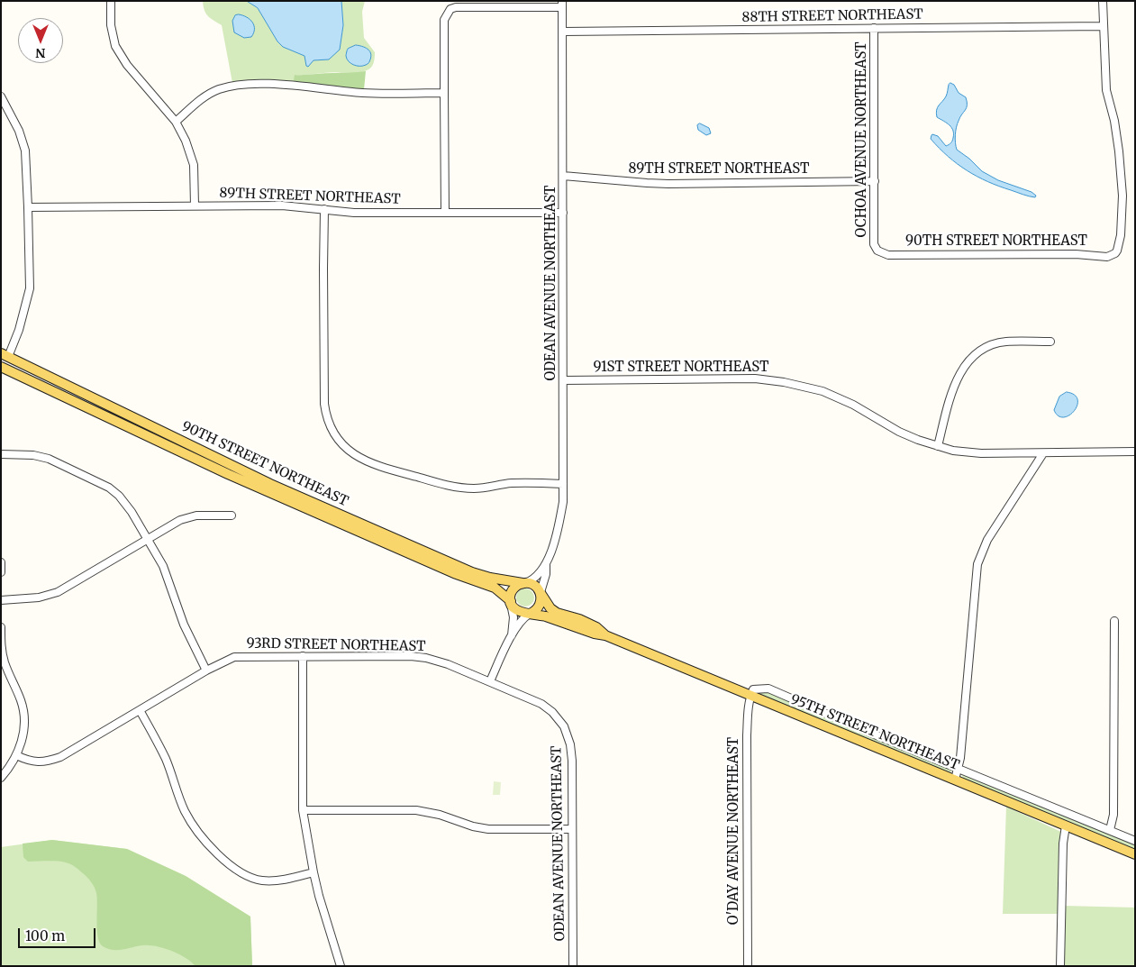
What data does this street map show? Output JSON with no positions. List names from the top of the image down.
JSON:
{
  "streets": {
    "main road": ["90TH STREET NORTHEAST", "95TH STREET NORTHEAST"],
    "street": [
      "88TH STREET NORTHEAST",
      "OCHOA AVENUE NORTHEAST",
      "89TH STREET NORTHEAST",
      "ODEAN AVENUE NORTHEAST",
      "91ST STREET NORTHEAST",
      "93RD STREET NORTHEAST",
      "O'DAY AVENUE NORTHEAST"
    ]
  },
  "crossings": [
    ["88TH STREET NORTHEAST", "OCHOA AVENUE NORTHEAST"],
    ["88TH STREET NORTHEAST", "90TH STREET NORTHEAST"],
    ["88TH STREET NORTHEAST", "ODEAN AVENUE NORTHEAST"],
    ["OCHOA AVENUE NORTHEAST", "89TH STREET NORTHEAST"],
    ["OCHOA AVENUE NORTHEAST", "90TH STREET NORTHEAST"],
    ["89TH STREET NORTHEAST", "ODEAN AVENUE NORTHEAST"],
    ["90TH STREET NORTHEAST", "ODEAN AVENUE NORTHEAST"],
    ["ODEAN AVENUE NORTHEAST", "91ST STREET NORTHEAST"],
    ["ODEAN AVENUE NORTHEAST", "93RD STREET NORTHEAST"],
    ["95TH STREET NORTHEAST", "O'DAY AVENUE NORTHEAST"]
  ],
  "scale_bar": "100 m",
  "north": "bottom"
}
